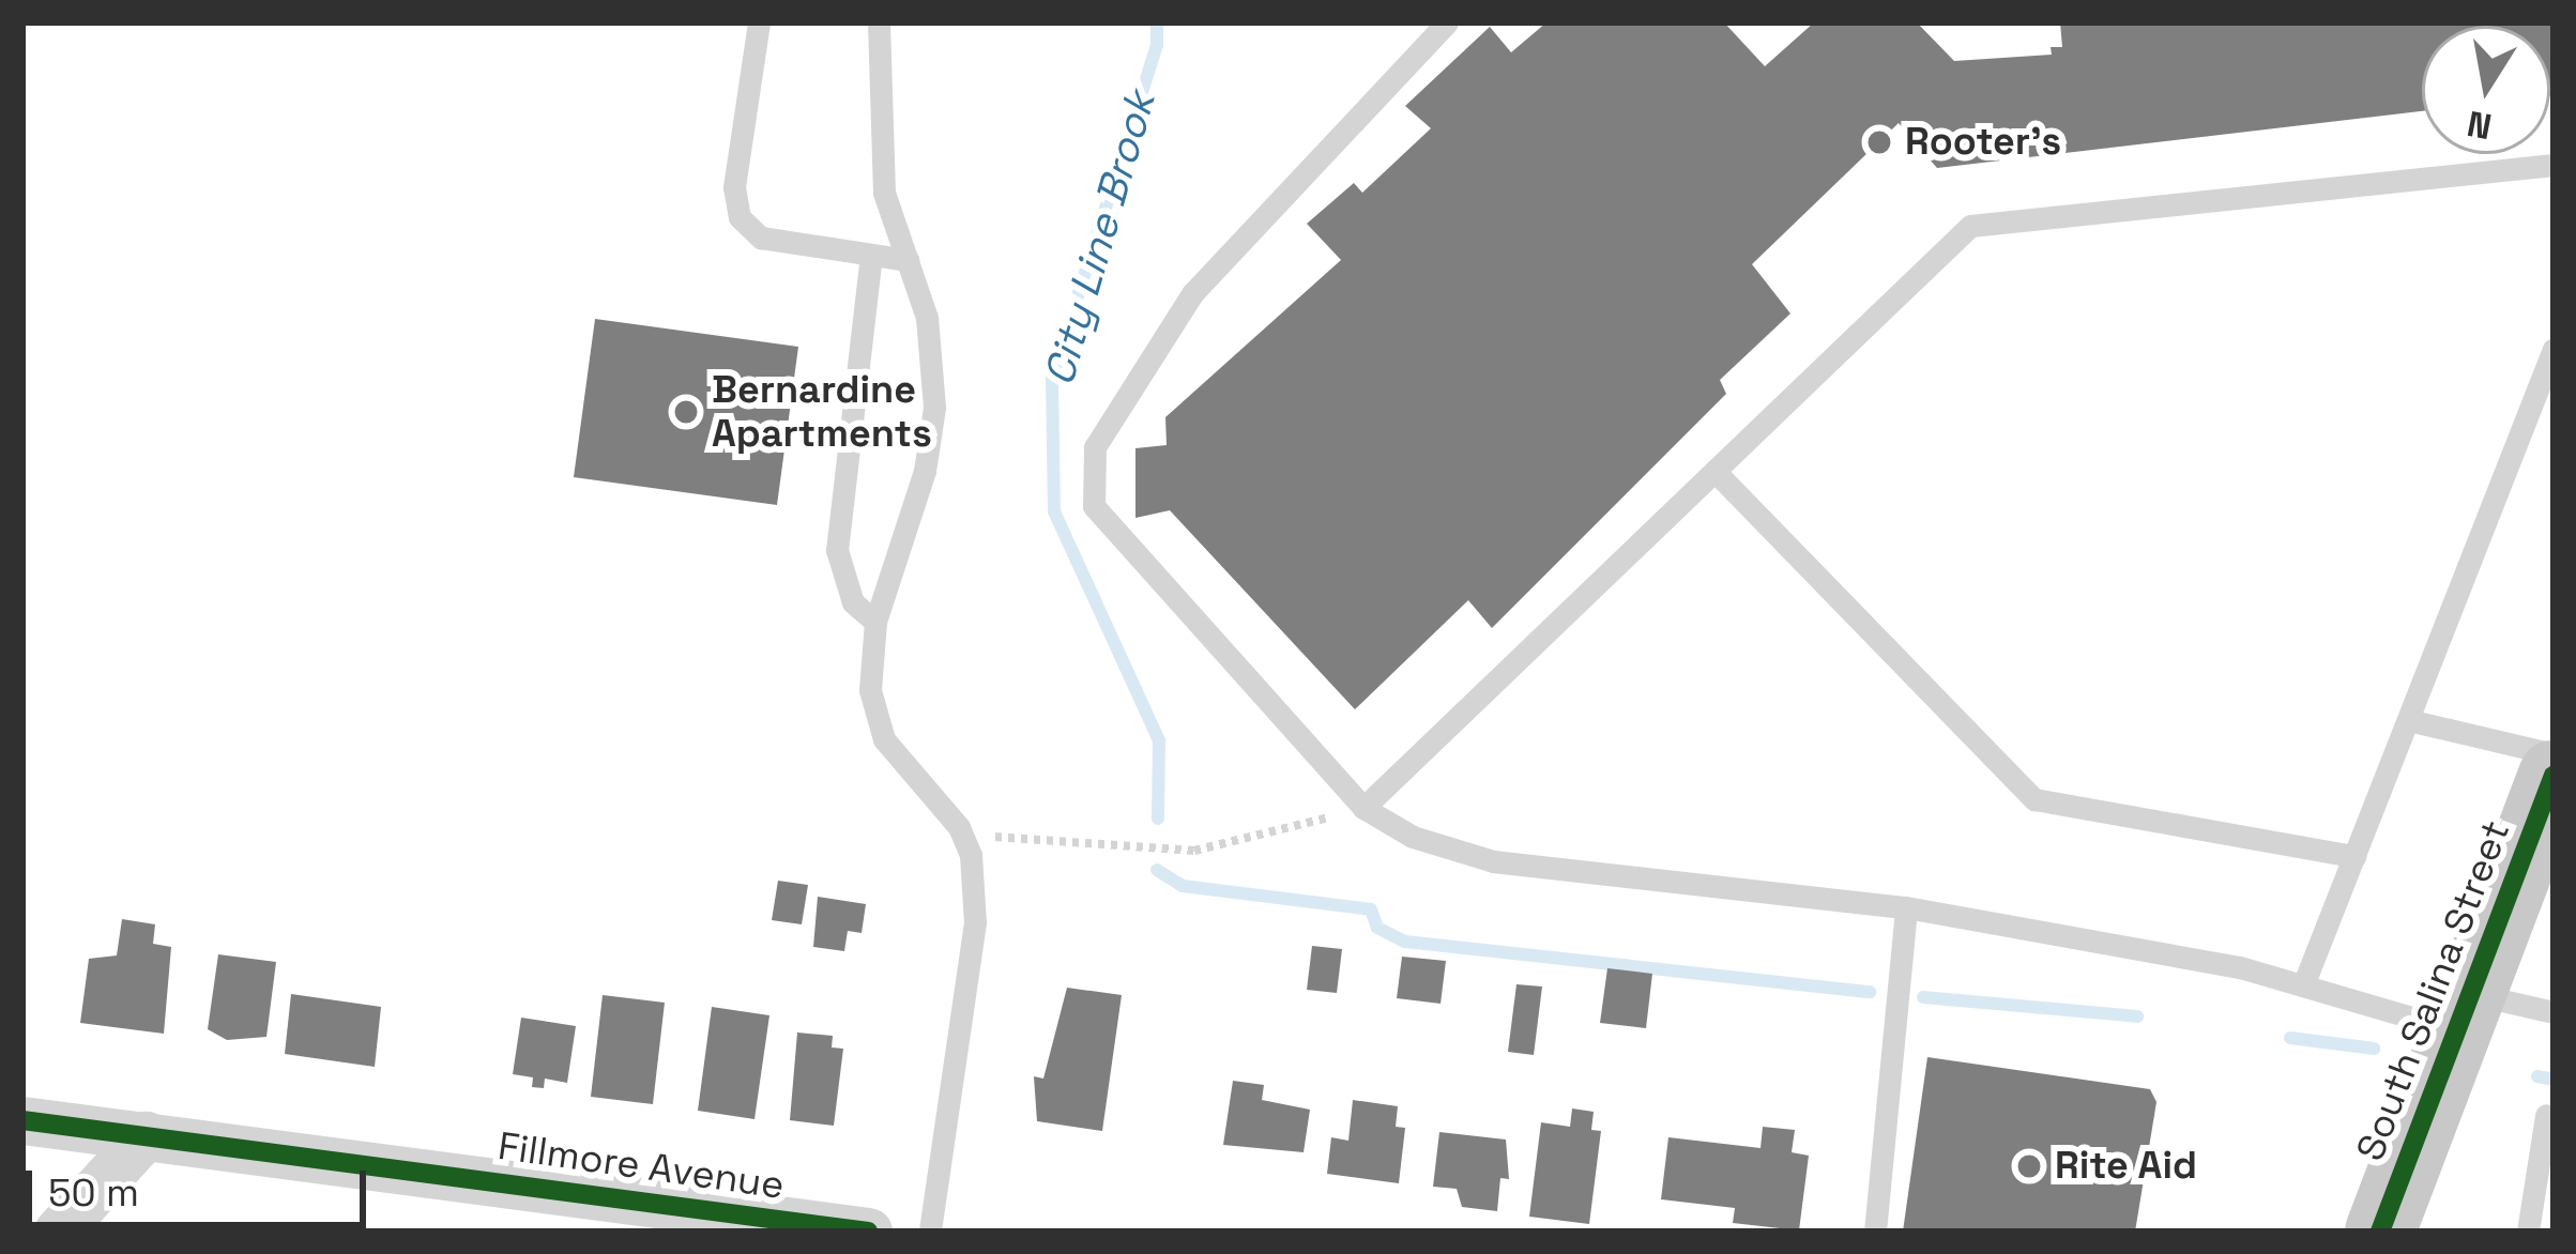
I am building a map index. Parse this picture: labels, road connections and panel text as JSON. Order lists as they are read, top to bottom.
{
  "streets": {
    "main road": ["South Salina Street"],
    "street": ["Fillmore Avenue"]
  },
  "water": ["City Line Brook"],
  "places": ["Rooter's", "Bernardine Apartments", "Rite Aid"],
  "scale_bar": "50 m",
  "north": "bottom"
}
